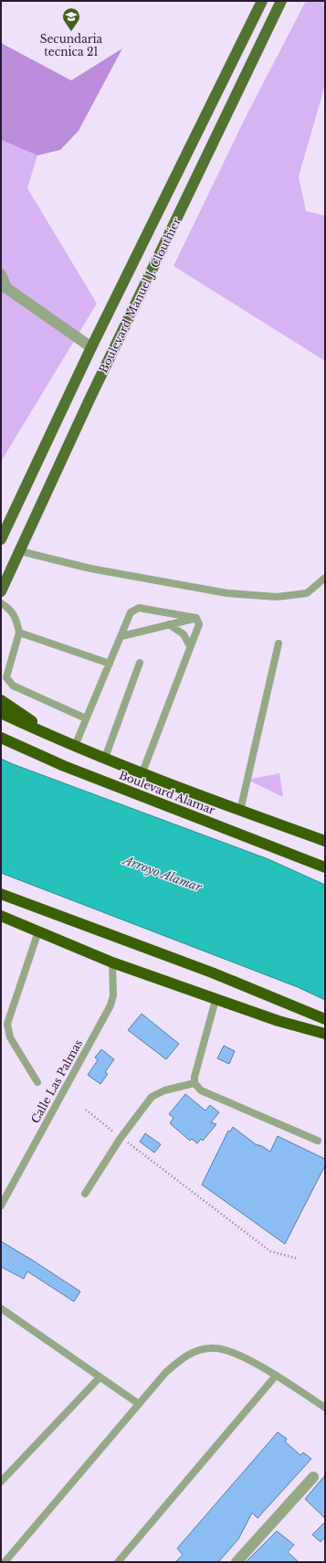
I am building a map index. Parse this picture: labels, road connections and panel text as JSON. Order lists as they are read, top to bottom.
{
  "streets": {
    "highway": ["Boulevard Alamar"],
    "main road": ["Boulevard Manuel J. Clouthier"],
    "lane": ["Calle Las Palmas"]
  },
  "water": ["Arroyo Alamar"],
  "places": {
    "school or university": ["Secundaria tecnica 21"]
  }
}
